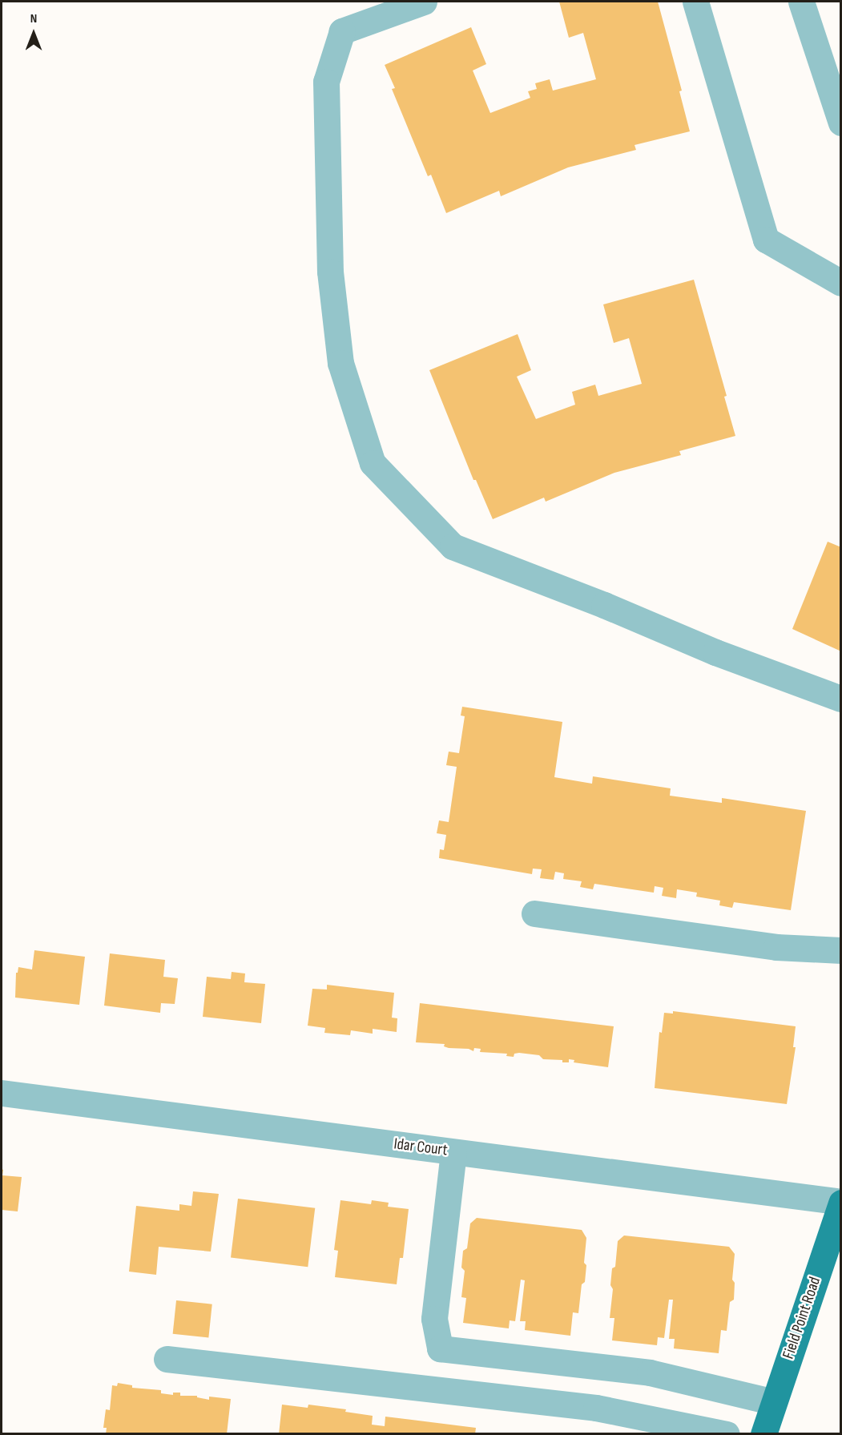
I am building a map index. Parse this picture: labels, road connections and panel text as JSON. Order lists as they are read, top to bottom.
{
  "streets": {
    "main road": ["Field Point Road"],
    "street": ["Idar Court"]
  },
  "crossings": [
    ["Idar Court", "Field Point Road"]
  ],
  "north": "top"
}
